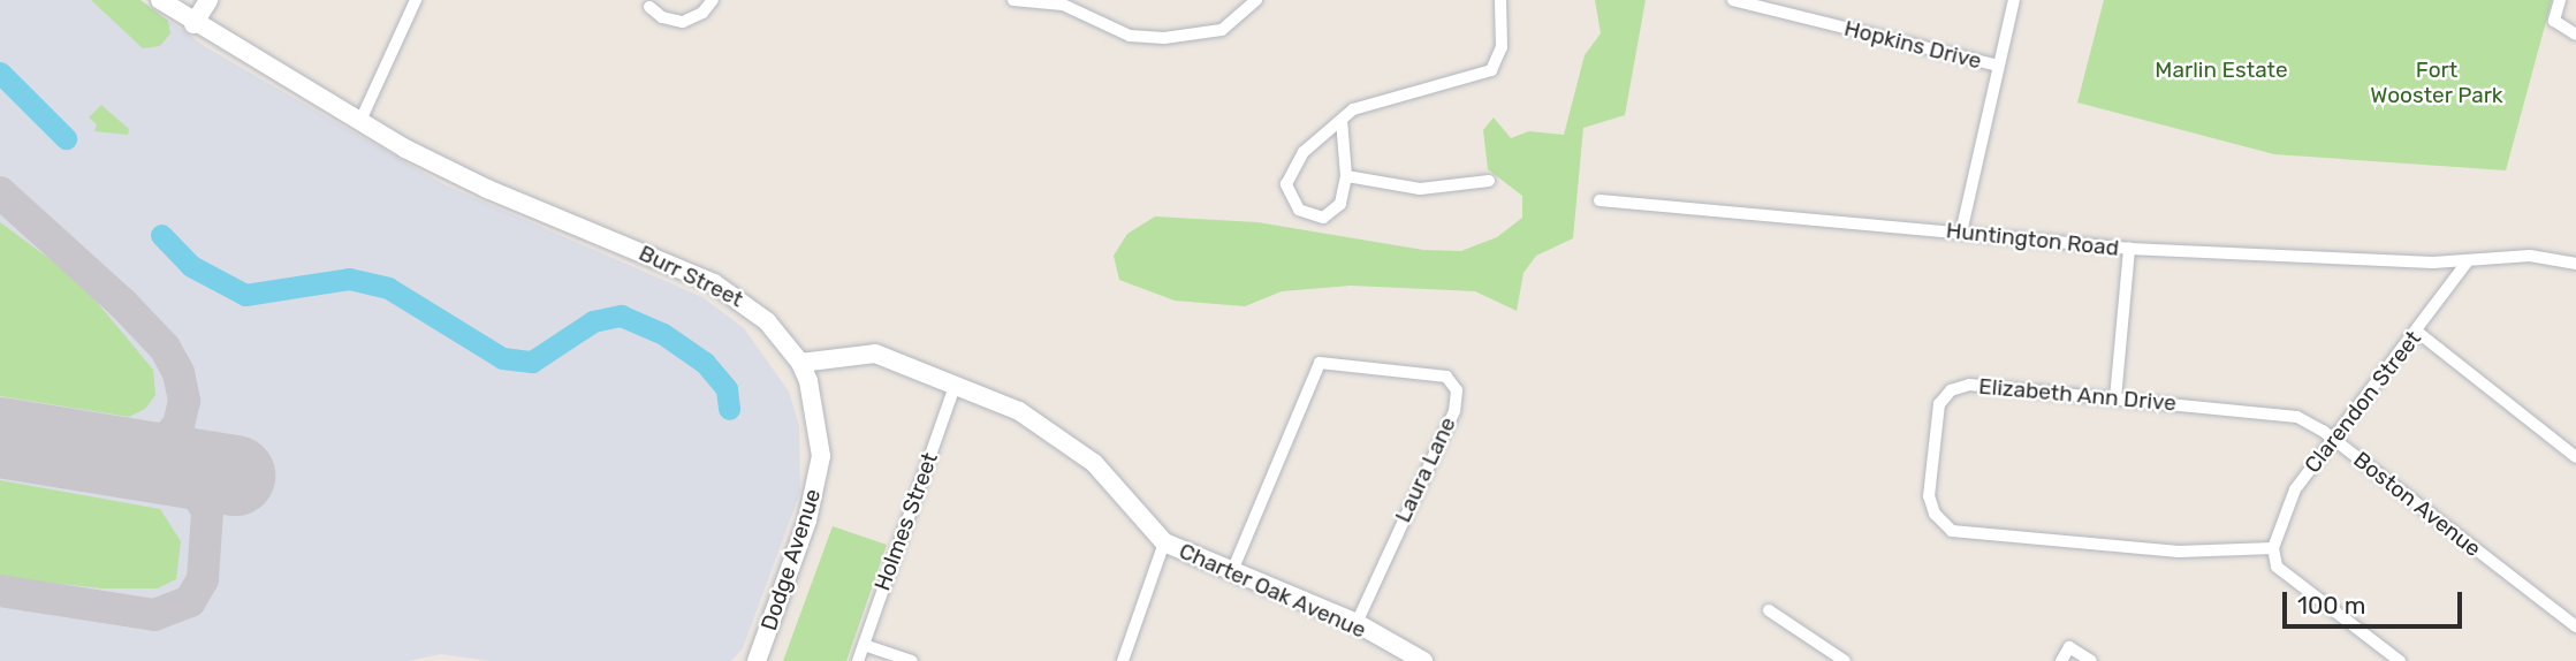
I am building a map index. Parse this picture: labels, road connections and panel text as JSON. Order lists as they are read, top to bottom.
{
  "streets": {
    "main road": ["Burr Street", "Dodge Avenue", "Charter Oak Avenue"],
    "street": [
      "Hopkins Drive",
      "Huntington Road",
      "Elizabeth Ann Drive",
      "Clarendon Street",
      "Laura Lane",
      "Boston Avenue",
      "Holmes Street"
    ]
  },
  "crossings": [
    ["Huntington Road", "Clarendon Street"],
    ["Burr Street", "Dodge Avenue"],
    ["Elizabeth Ann Drive", "Clarendon Street"],
    ["Elizabeth Ann Drive", "Boston Avenue"],
    ["Clarendon Street", "Boston Avenue"],
    ["Laura Lane", "Charter Oak Avenue"]
  ],
  "parks": ["Marlin Estate", "Fort Wooster Park"],
  "scale_bar": "100 m"
}
